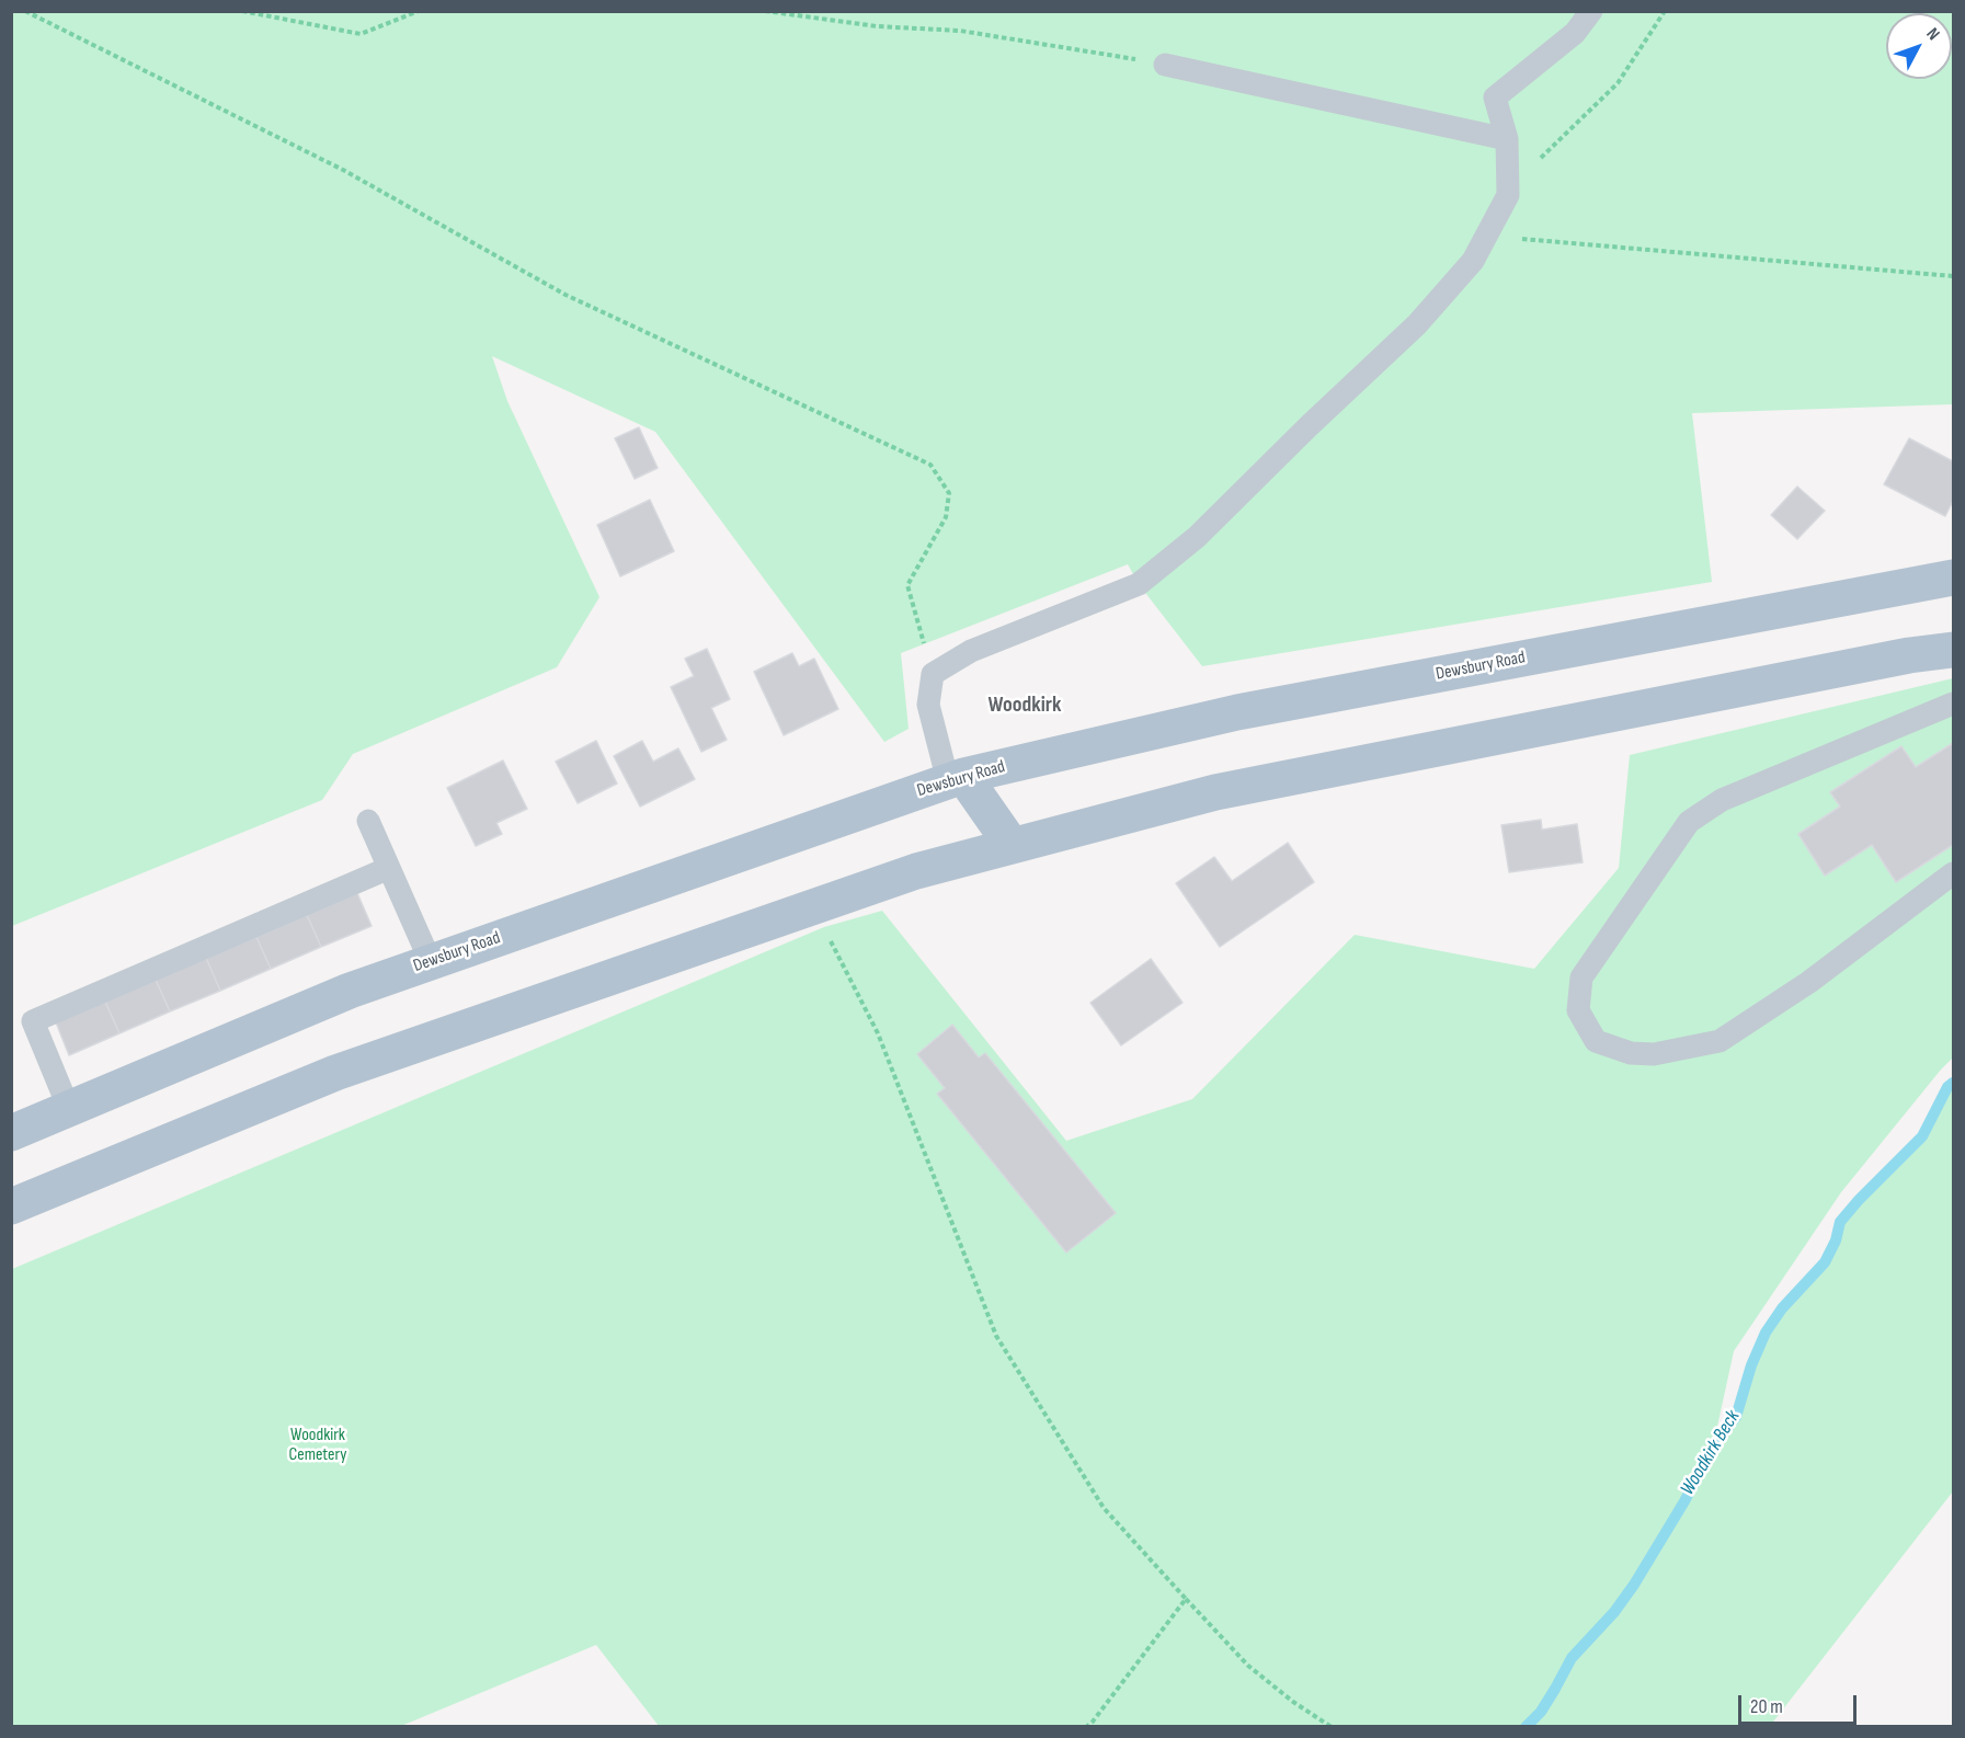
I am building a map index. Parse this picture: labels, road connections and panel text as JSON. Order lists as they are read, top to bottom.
{
  "streets": {
    "main road": ["Dewsbury Road"]
  },
  "districts": ["Woodkirk"],
  "water": ["Woodkirk Beck"],
  "parks": ["Woodkirk Cemetery"],
  "scale_bar": "20 m",
  "north": "top right"
}
